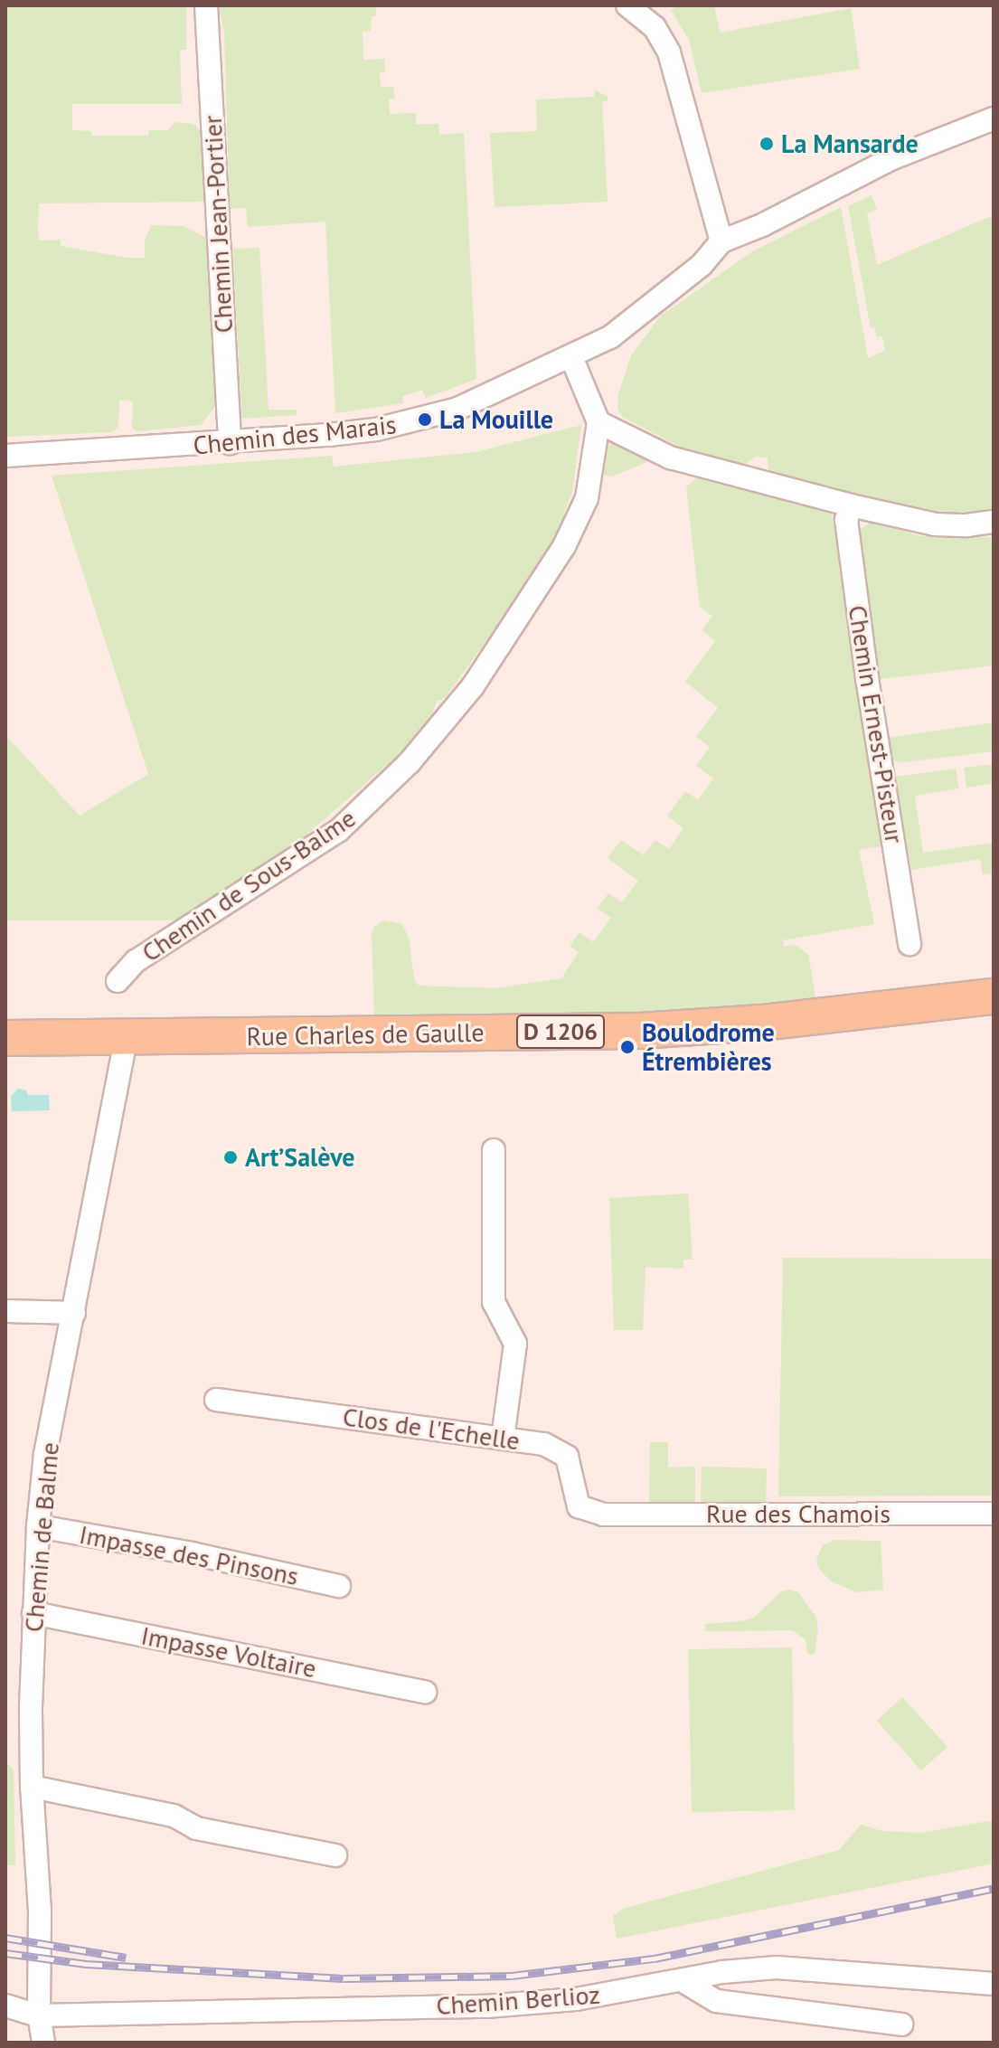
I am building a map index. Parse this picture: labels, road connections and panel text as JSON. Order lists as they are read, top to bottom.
{
  "streets": {
    "main road": ["D 1206", "Rue Charles de Gaulle"],
    "street": [
      "Chemin Jean-Portier",
      "Chemin des Marais",
      "Chemin Ernest-Pisteur",
      "Chemin de Sous-Balme",
      "Clos de l'Echelle",
      "Rue des Chamois",
      "Chemin de Balme",
      "Impasse des Pinsons",
      "Impasse Voltaire",
      "Chemin Berlioz"
    ]
  },
  "crossings": [
    ["Chemin Jean-Portier", "Chemin des Marais"],
    ["D 1206", "Rue Charles de Gaulle"],
    ["D 1206", "Chemin de Balme"],
    ["Rue Charles de Gaulle", "Chemin de Balme"],
    ["Clos de l'Echelle", "Rue des Chamois"],
    ["Chemin de Balme", "Impasse des Pinsons"],
    ["Chemin de Balme", "Impasse Voltaire"],
    ["Chemin de Balme", "Chemin Berlioz"]
  ],
  "places": [
    "La Mansarde",
    "La Mouille",
    "Boulodrome Étrembières",
    "Art’Salève"
  ]
}
